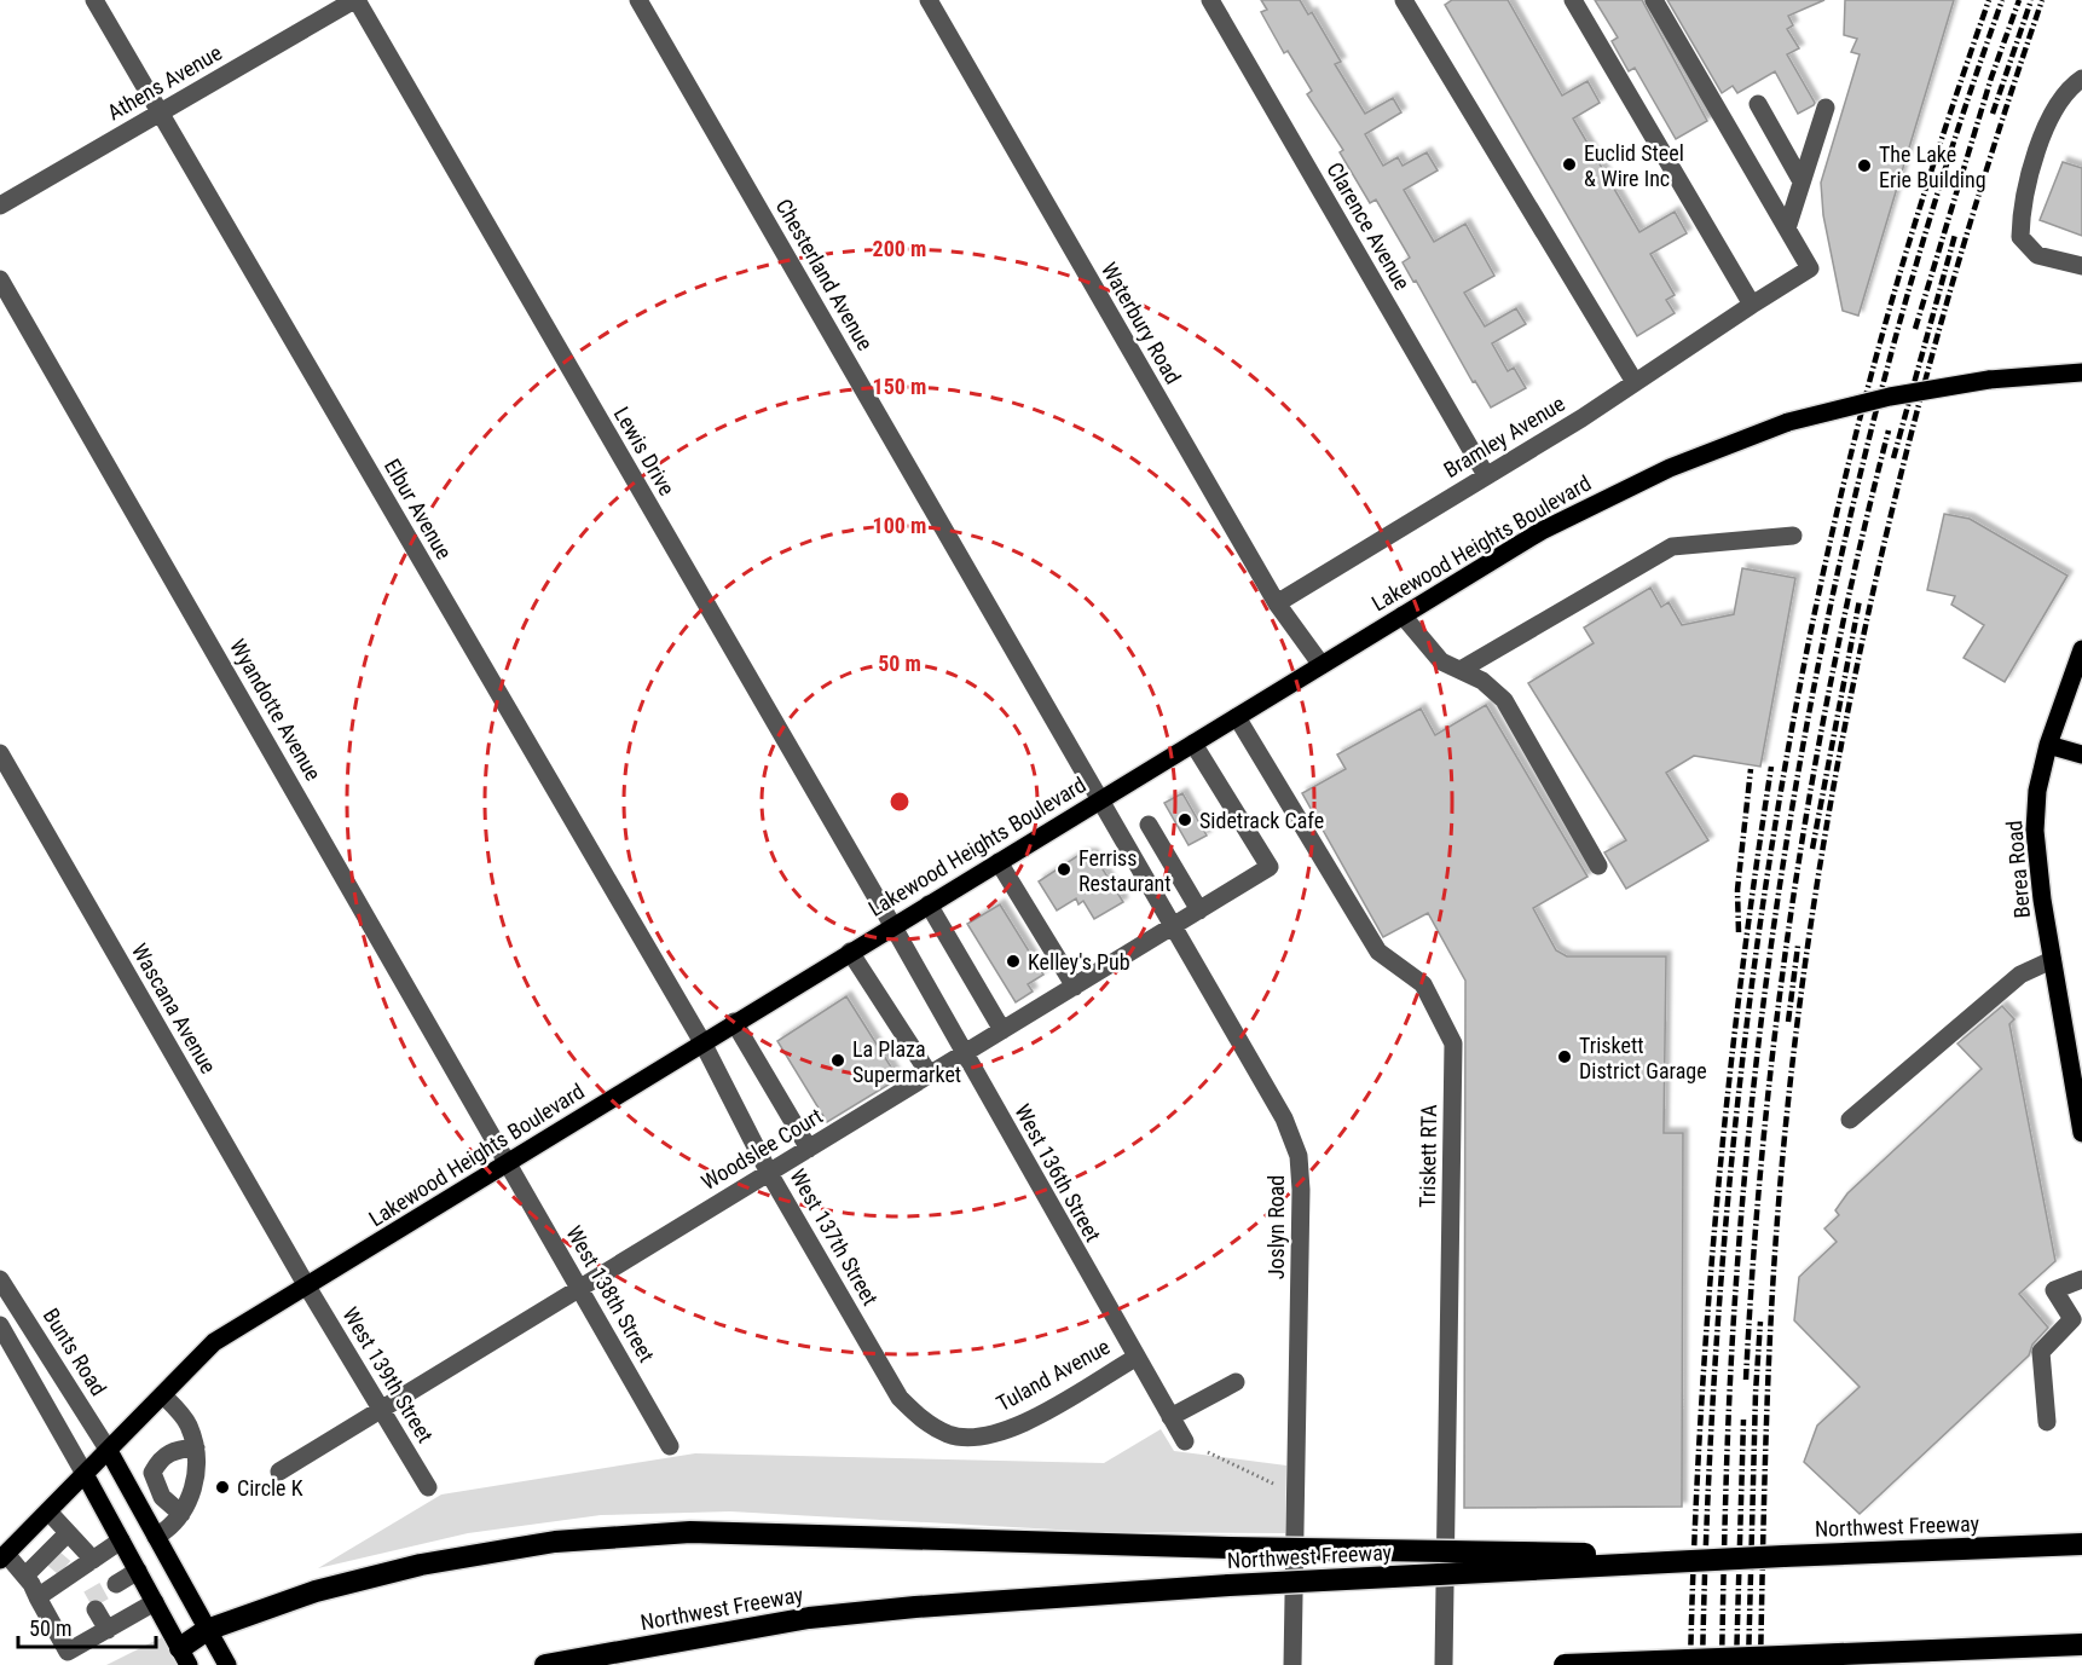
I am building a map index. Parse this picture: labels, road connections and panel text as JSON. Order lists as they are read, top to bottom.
{
  "streets": {
    "highway": ["Northwest Freeway"],
    "main road": ["Lakewood Heights Boulevard", "Berea Road"],
    "street": [
      "Athens Avenue",
      "Clarence Avenue",
      "Chesterland Avenue",
      "Waterbury Road",
      "Bramley Avenue",
      "Lewis Drive",
      "Elbur Avenue",
      "Wyandotte Avenue",
      "Wascana Avenue",
      "Woodslee Court",
      "Triskett RTA",
      "West 136th Street",
      "Joslyn Road",
      "West 137th Street",
      "West 138th Street",
      "Bunts Road",
      "West 139th Street",
      "Tuland Avenue"
    ]
  },
  "crossings": [
    ["Athens Avenue", "Lewis Drive"],
    ["Athens Avenue", "Elbur Avenue"],
    ["Clarence Avenue", "Bramley Avenue"],
    ["Chesterland Avenue", "Lakewood Heights Boulevard"],
    ["Chesterland Avenue", "Joslyn Road"],
    ["Waterbury Road", "Bramley Avenue"],
    ["Waterbury Road", "Lakewood Heights Boulevard"],
    ["Lewis Drive", "Lakewood Heights Boulevard"],
    ["Lewis Drive", "West 136th Street"],
    ["Elbur Avenue", "Lakewood Heights Boulevard"],
    ["Elbur Avenue", "West 137th Street"],
    ["Lakewood Heights Boulevard", "Wyandotte Avenue"],
    ["Lakewood Heights Boulevard", "Wascana Avenue"],
    ["Lakewood Heights Boulevard", "Woodslee Court"],
    ["Lakewood Heights Boulevard", "Triskett RTA"],
    ["Lakewood Heights Boulevard", "West 136th Street"],
    ["Lakewood Heights Boulevard", "Joslyn Road"],
    ["Lakewood Heights Boulevard", "West 137th Street"],
    ["Lakewood Heights Boulevard", "West 138th Street"],
    ["Lakewood Heights Boulevard", "Bunts Road"],
    ["Lakewood Heights Boulevard", "West 139th Street"],
    ["Wyandotte Avenue", "West 138th Street"],
    ["Wascana Avenue", "West 139th Street"],
    ["Woodslee Court", "West 136th Street"],
    ["Woodslee Court", "Joslyn Road"],
    ["Woodslee Court", "West 137th Street"],
    ["Woodslee Court", "West 138th Street"],
    ["Woodslee Court", "West 139th Street"],
    ["West 136th Street", "Tuland Avenue"],
    ["West 137th Street", "Tuland Avenue"]
  ],
  "places": [
    "Euclid Steel & Wire Inc",
    "The Lake Erie Building",
    "Sidetrack Cafe",
    "Ferriss Restaurant",
    "Kelley's Pub",
    "Triskett District Garage",
    "La Plaza Supermarket",
    "Circle K"
  ],
  "scale_bar": "50 m",
  "rings": [
    "200 m",
    "150 m",
    "100 m",
    "50 m"
  ]
}
